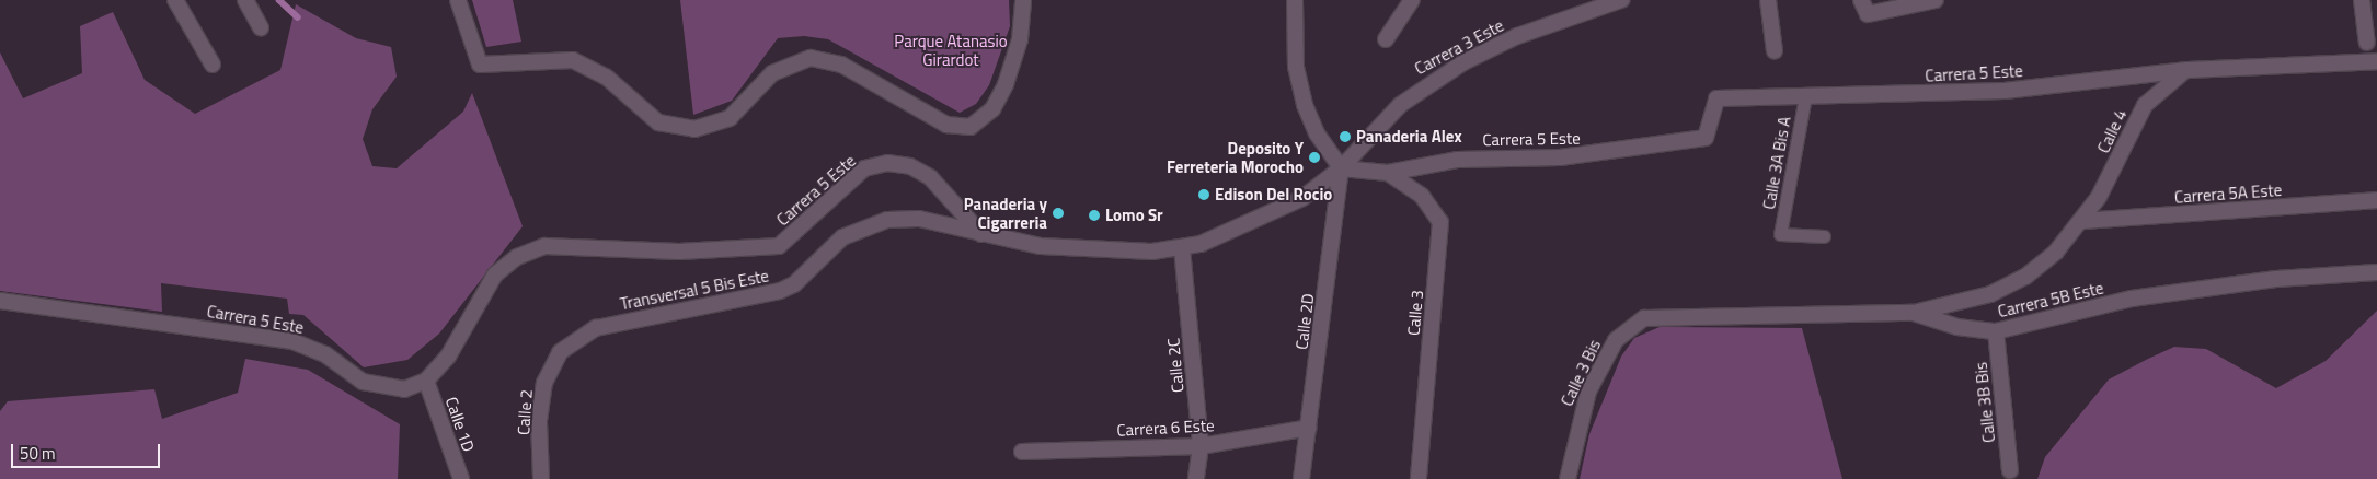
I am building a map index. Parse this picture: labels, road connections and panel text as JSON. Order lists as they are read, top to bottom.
{
  "streets": {
    "street": [
      "Carrera 3 Este",
      "Carrera 5 Este",
      "Calle 4",
      "Carrera 5A Este",
      "Transversal 5 Bis Este",
      "Carrera 5B Este",
      "Calle 3",
      "Calle 2D",
      "Calle 2C",
      "Calle 3 Bis",
      "Calle 3B Bis",
      "Calle 2",
      "Calle 1D",
      "Carrera 6 Este"
    ],
    "lane": ["Calle 3A Bis A"]
  },
  "crossings": [
    ["Carrera 3 Este", "Carrera 5 Este"],
    ["Carrera 3 Este", "Calle 2D"],
    ["Carrera 5 Este", "Calle 4"],
    ["Carrera 5 Este", "Calle 3A Bis A"],
    ["Carrera 5 Este", "Transversal 5 Bis Este"],
    ["Carrera 5 Este", "Calle 3"],
    ["Carrera 5 Este", "Calle 2D"],
    ["Carrera 5 Este", "Calle 1D"],
    ["Calle 4", "Carrera 5A Este"],
    ["Calle 4", "Carrera 5B Este"],
    ["Transversal 5 Bis Este", "Calle 2"],
    ["Carrera 5B Este", "Calle 3 Bis"],
    ["Carrera 5B Este", "Calle 3B Bis"],
    ["Calle 2D", "Carrera 6 Este"],
    ["Calle 2C", "Carrera 6 Este"]
  ],
  "parks": ["Parque Atanasio Girardot"],
  "places": [
    "Panaderia Alex",
    "Deposito Y Ferreteria Morocho",
    "Edison Del Rocio",
    "Panaderia y Cigarreria",
    "Lomo Sr"
  ],
  "scale_bar": "50 m"
}
